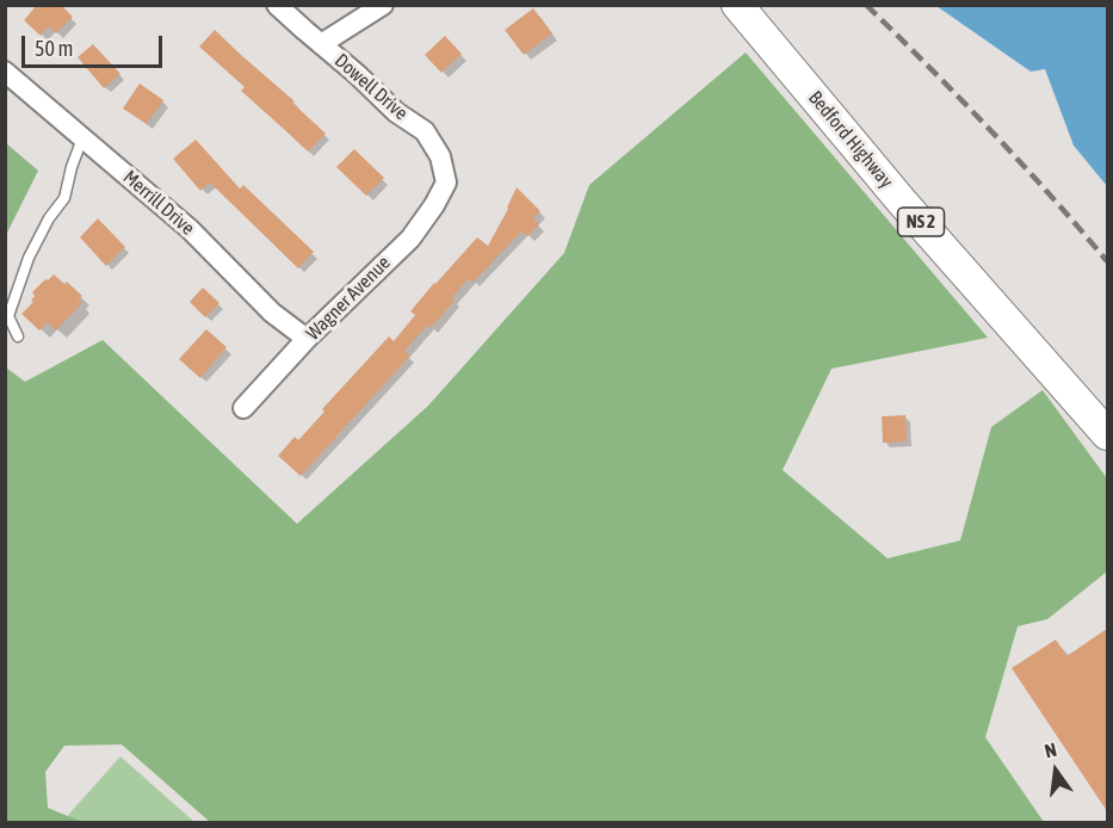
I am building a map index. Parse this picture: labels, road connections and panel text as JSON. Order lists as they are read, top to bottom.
{
  "streets": {
    "main road": ["Bedford Highway", "NS 2"],
    "street": ["Dowell Drive", "Merrill Drive", "Wagner Avenue"]
  },
  "crossings": [
    ["Dowell Drive", "Wagner Avenue"],
    ["Merrill Drive", "Wagner Avenue"]
  ],
  "scale_bar": "50 m",
  "north": "top"
}
